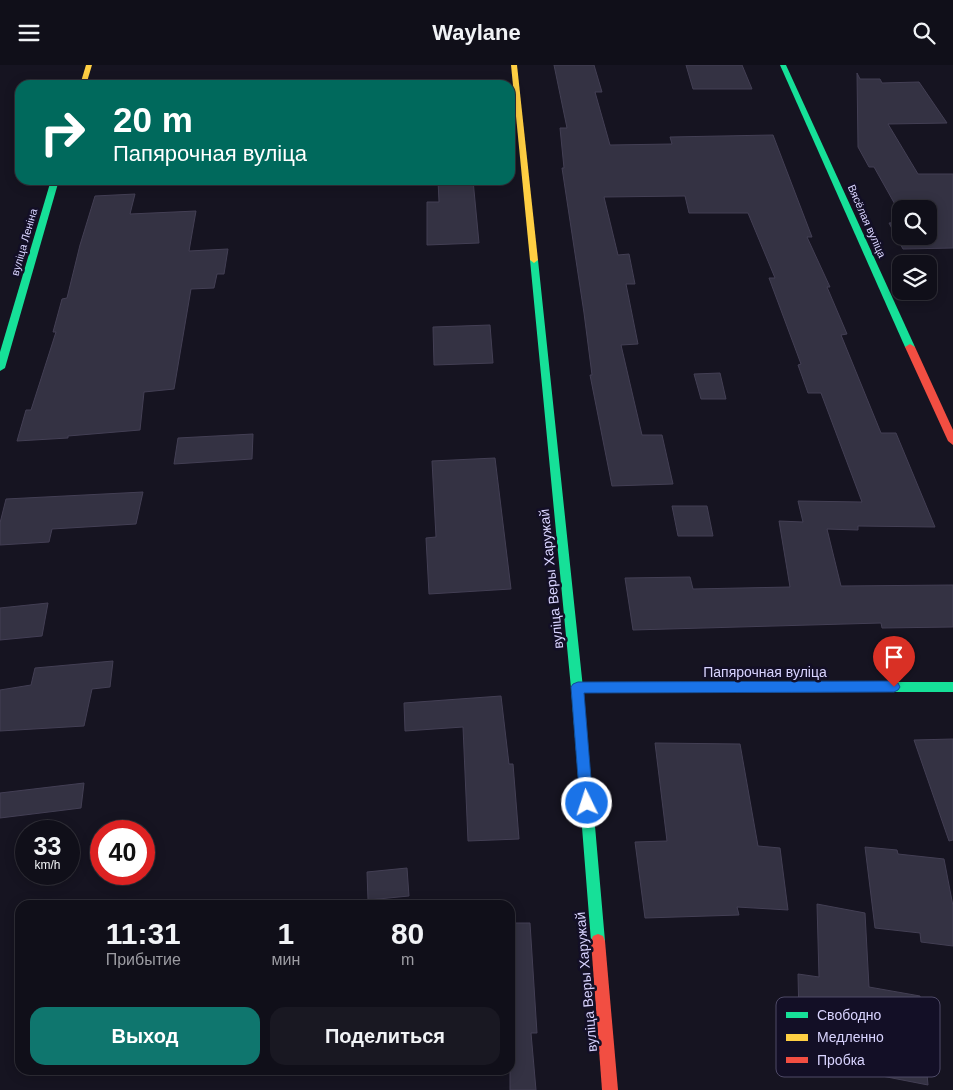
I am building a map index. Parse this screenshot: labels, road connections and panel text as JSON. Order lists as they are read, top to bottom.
{
  "streets": {
    "street": [
      "Вясёлая вуліца",
      "вуліца Леніна",
      "вуліца Веры Харужай",
      "Папярочная вуліца"
    ]
  },
  "crossings": [
    ["вуліца Веры Харужай", "Папярочная вуліца"]
  ],
  "legend": ["Свободно", "Медленно", "Пробка"],
  "page": {
    "header": "Waylane",
    "turn": ["20 m", "Папярочная вуліца"],
    "speed": "33 km/h",
    "limit": "40",
    "eta": [
      "11:31",
      "Прибытие",
      "1",
      "мин",
      "80",
      "m"
    ],
    "buttons": ["Выход", "Поделиться"]
  }
}
